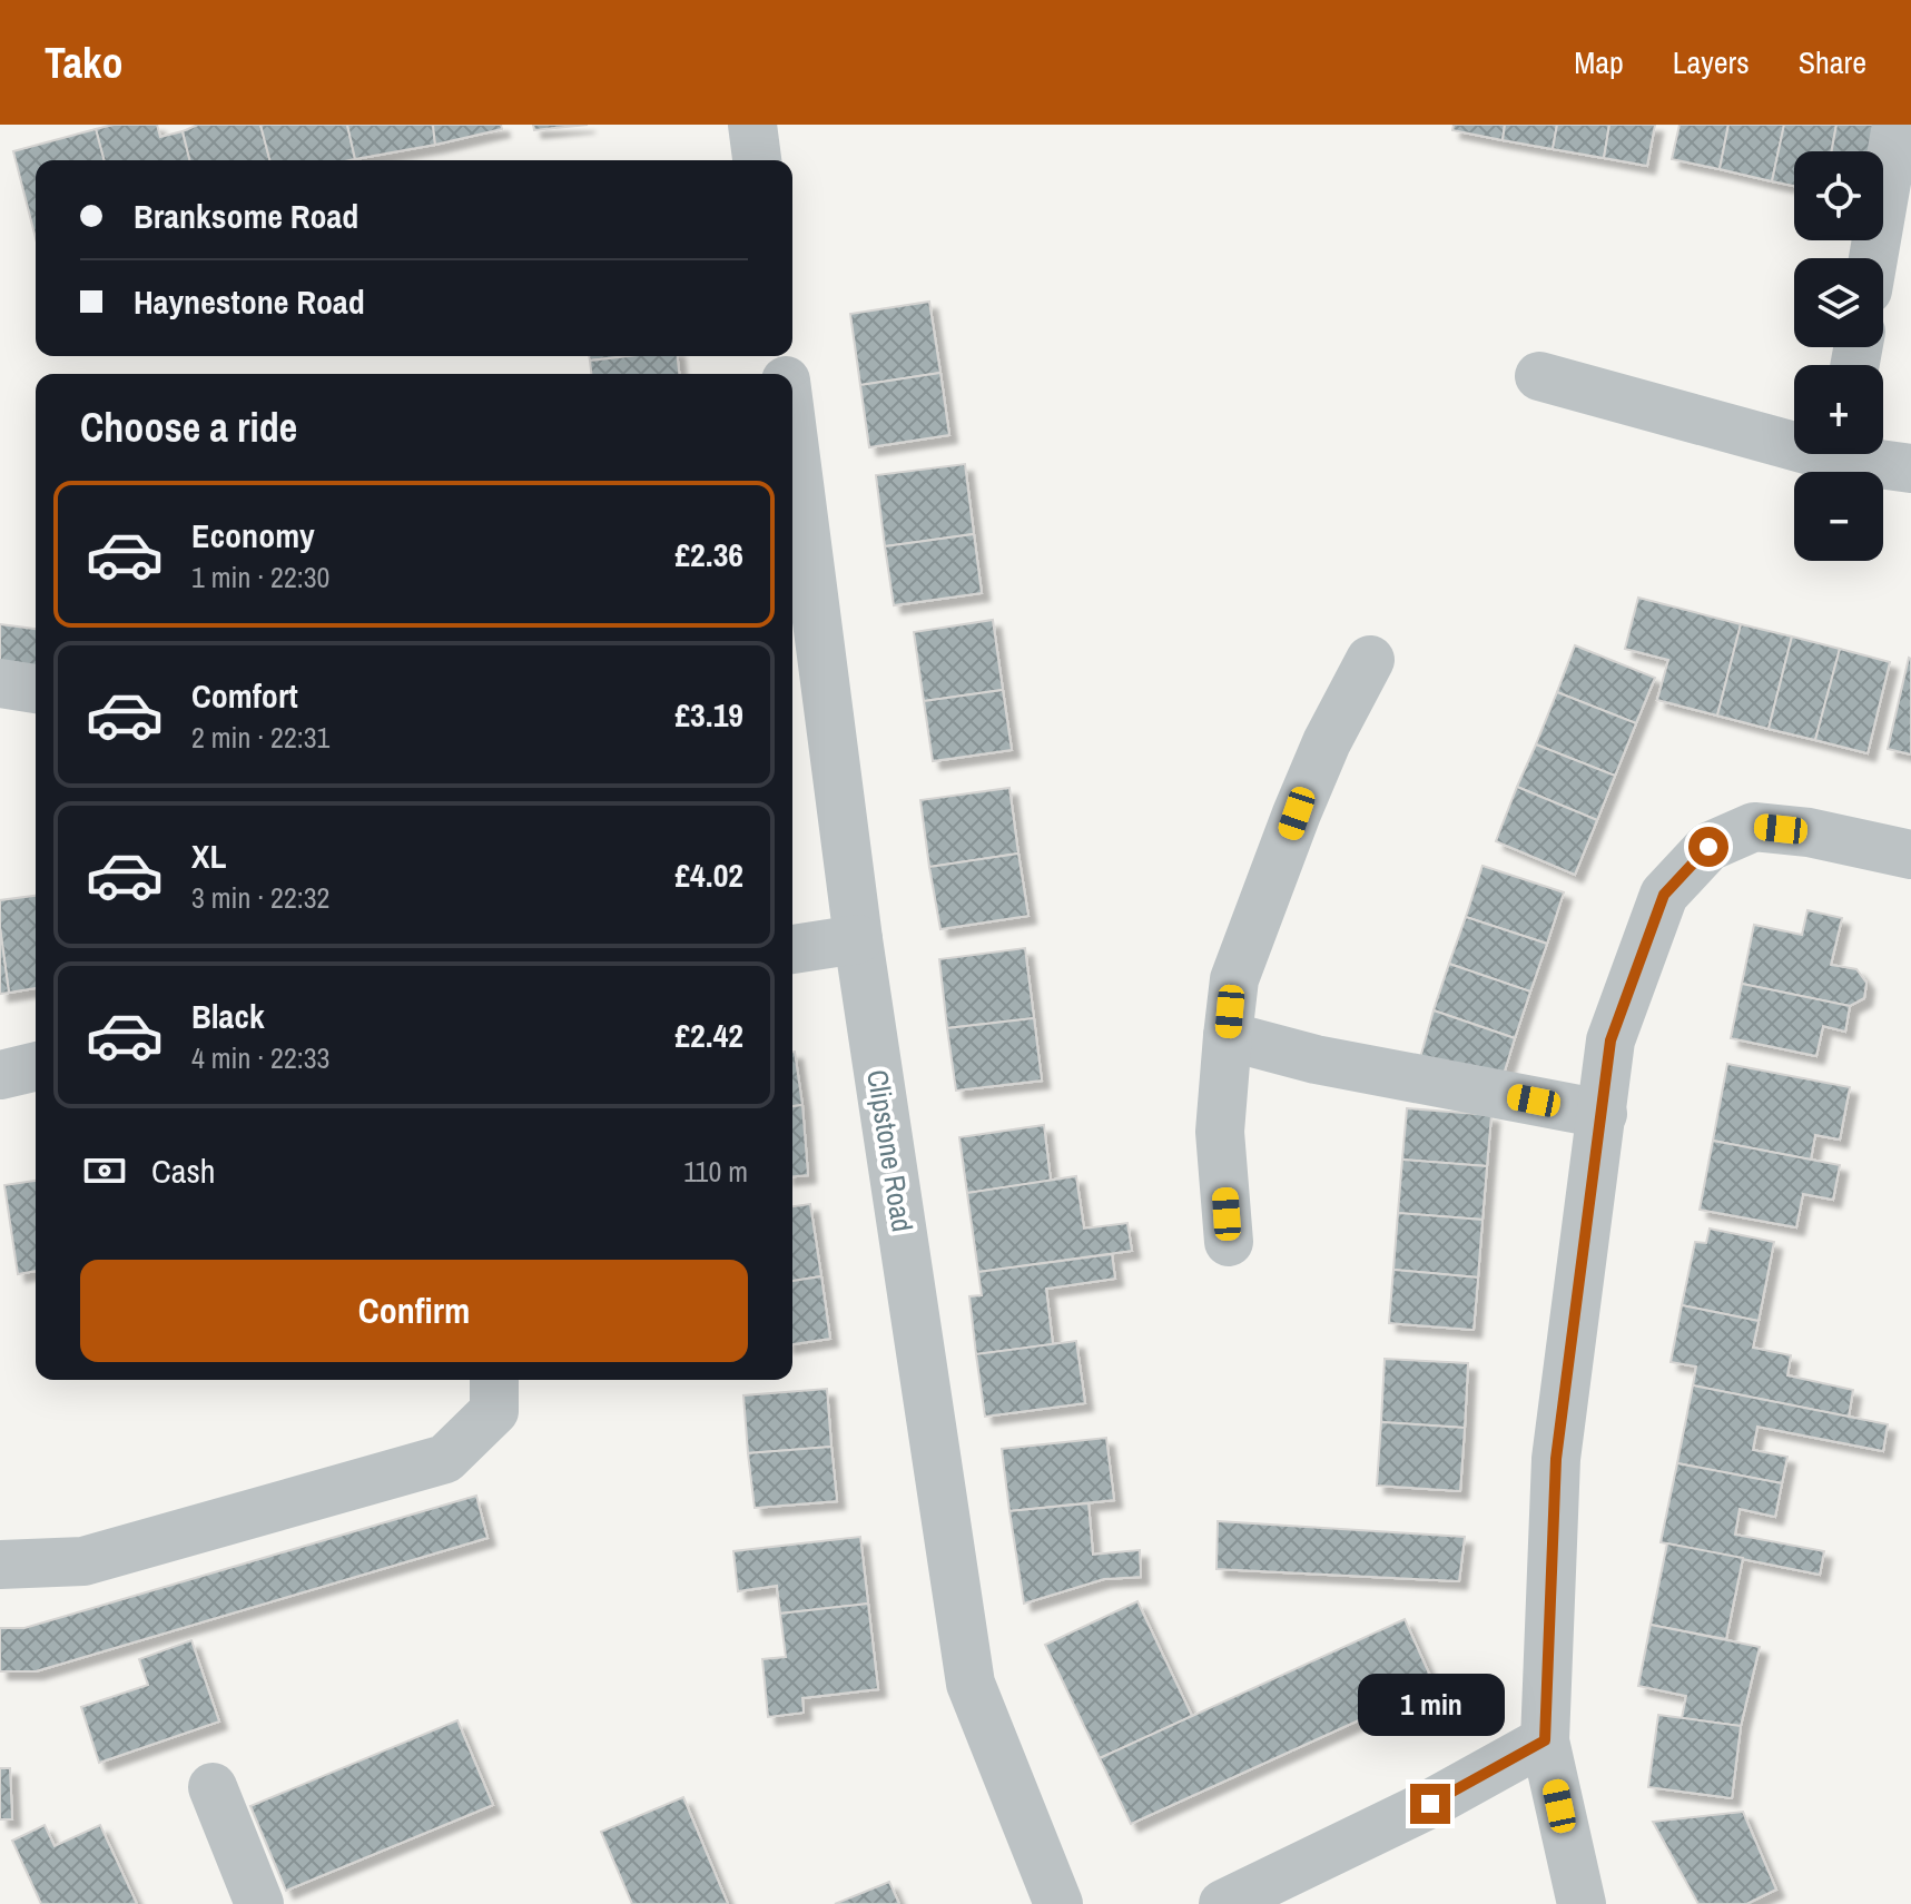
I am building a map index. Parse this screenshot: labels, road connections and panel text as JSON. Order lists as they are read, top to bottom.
{
  "streets": {
    "street": ["Clipstone Road"]
  },
  "page": {
    "header": "Tako",
    "nav": ["Map", "Layers", "Share"],
    "map_buttons": ["+", "−"],
    "banner": ["Branksome Road", "Haynestone Road"],
    "heading": "Choose a ride",
    "list": [
      {
        "name": "Economy",
        "note": "1 min · 22:30",
        "value": "£2.36"
      },
      {
        "name": "Comfort",
        "note": "2 min · 22:31",
        "value": "£3.19"
      },
      {
        "name": "XL",
        "note": "3 min · 22:32",
        "value": "£4.02"
      },
      {
        "name": "Black",
        "note": "4 min · 22:33",
        "value": "£2.42"
      }
    ],
    "pay": ["Cash", "110 m"],
    "buttons": "Confirm",
    "bubble": "1 min"
  }
}
